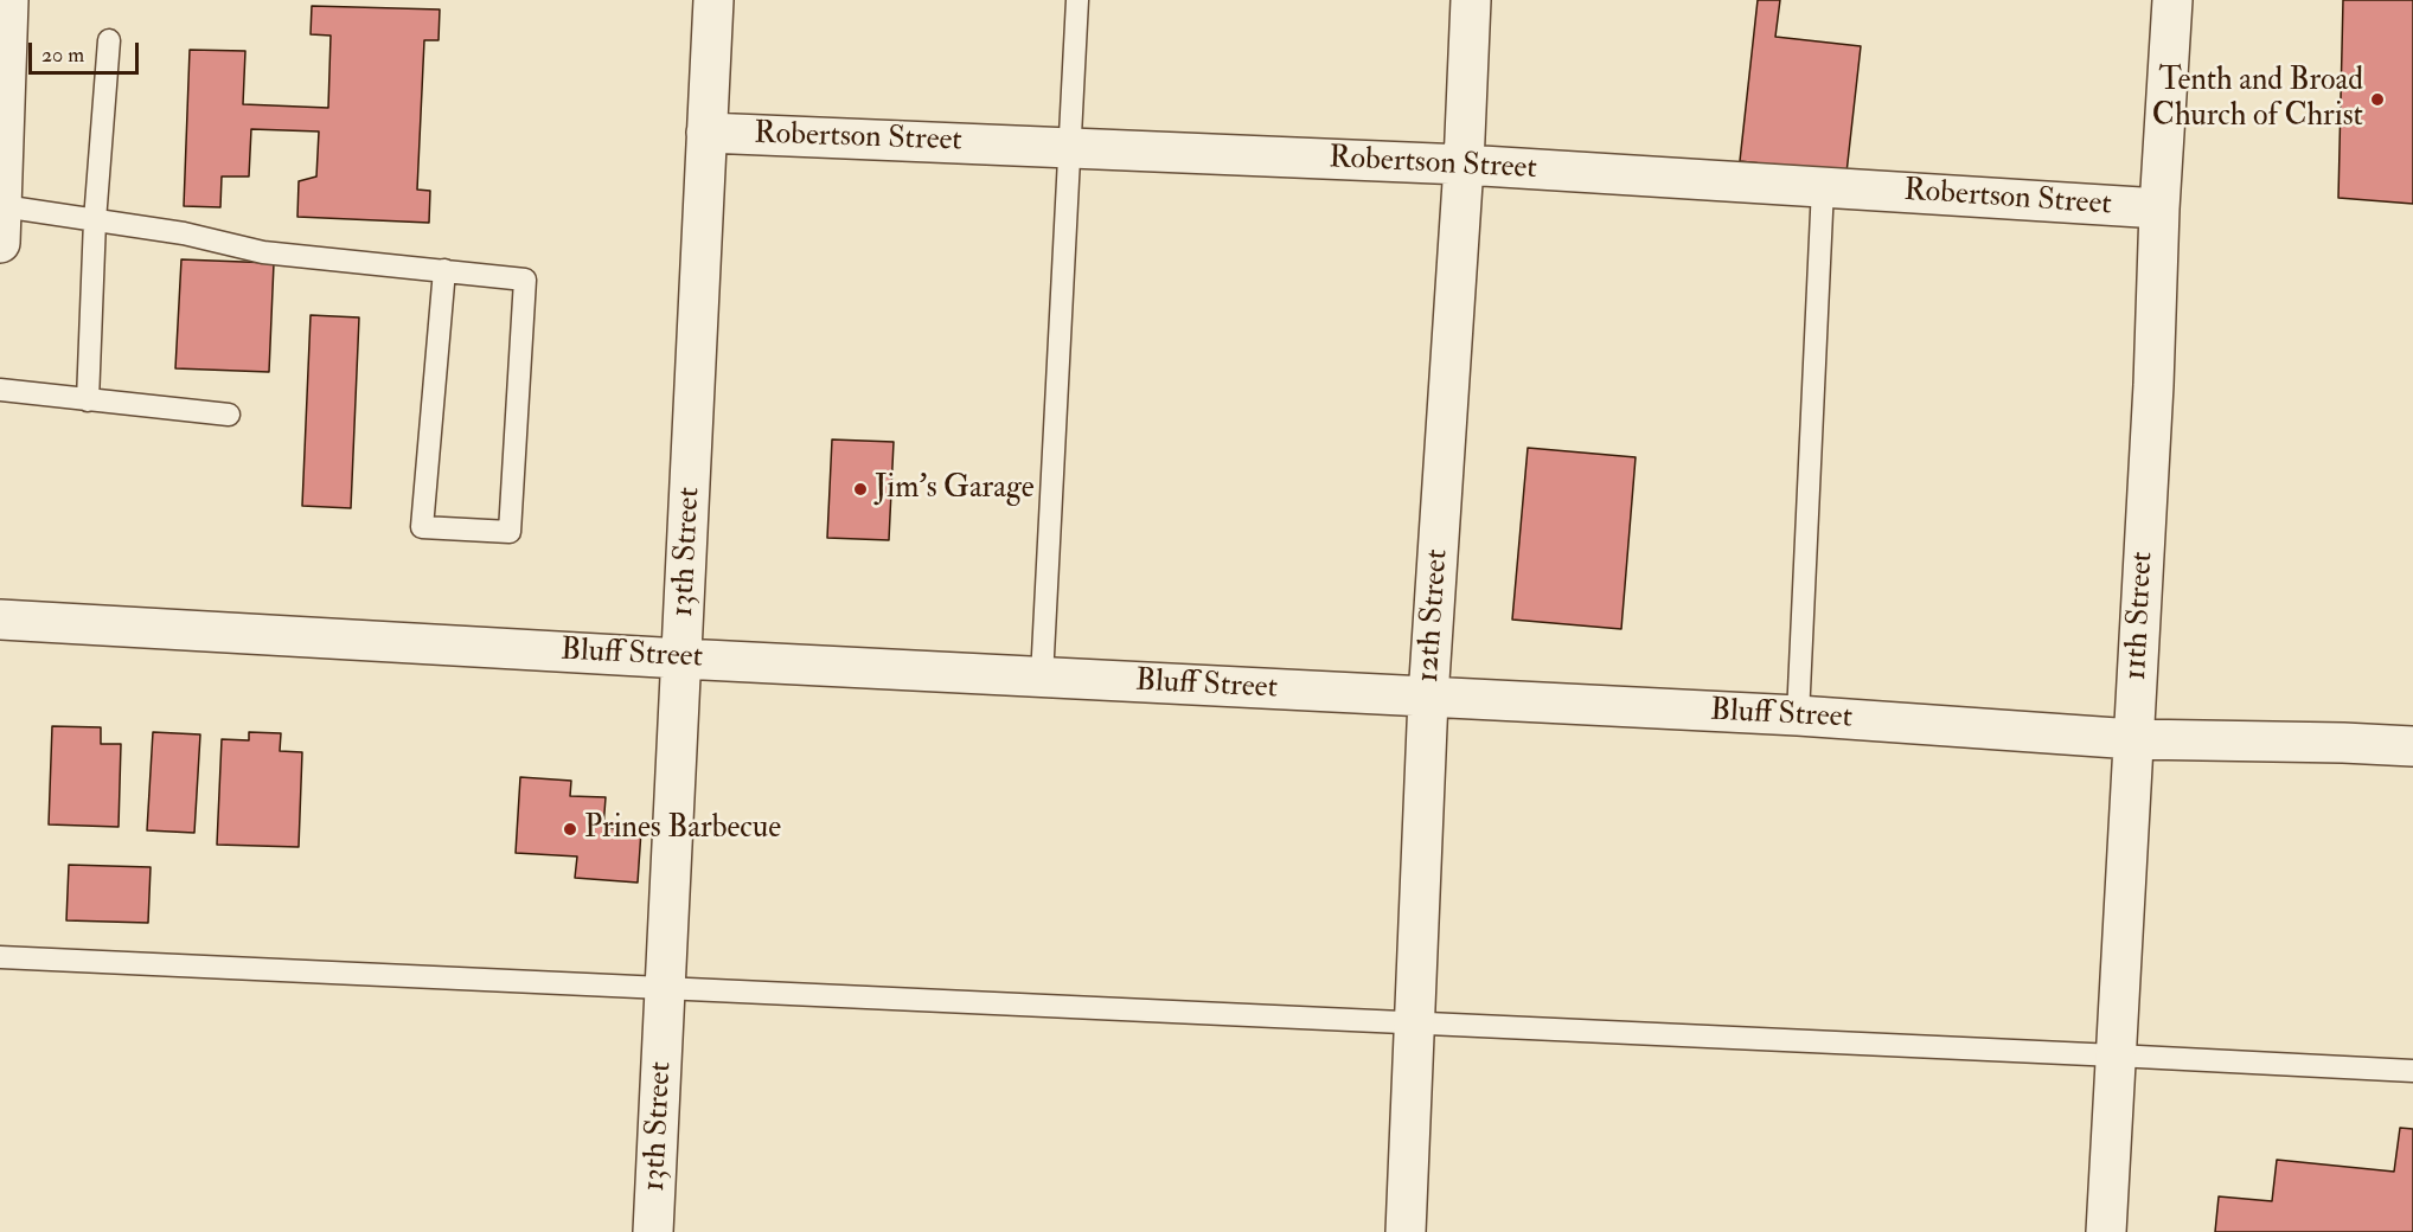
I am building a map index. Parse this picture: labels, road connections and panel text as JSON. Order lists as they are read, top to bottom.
{
  "streets": {
    "street": [
      "Robertson Street",
      "13th Street",
      "12th Street",
      "11th Street",
      "Bluff Street"
    ]
  },
  "crossings": [
    ["Robertson Street", "13th Street"],
    ["Robertson Street", "12th Street"],
    ["Robertson Street", "11th Street"],
    ["13th Street", "Bluff Street"],
    ["12th Street", "Bluff Street"],
    ["11th Street", "Bluff Street"]
  ],
  "places": ["Tenth and Broad Church of Christ", "Jim's Garage", "Prines Barbecue"],
  "scale_bar": "20 m"
}
